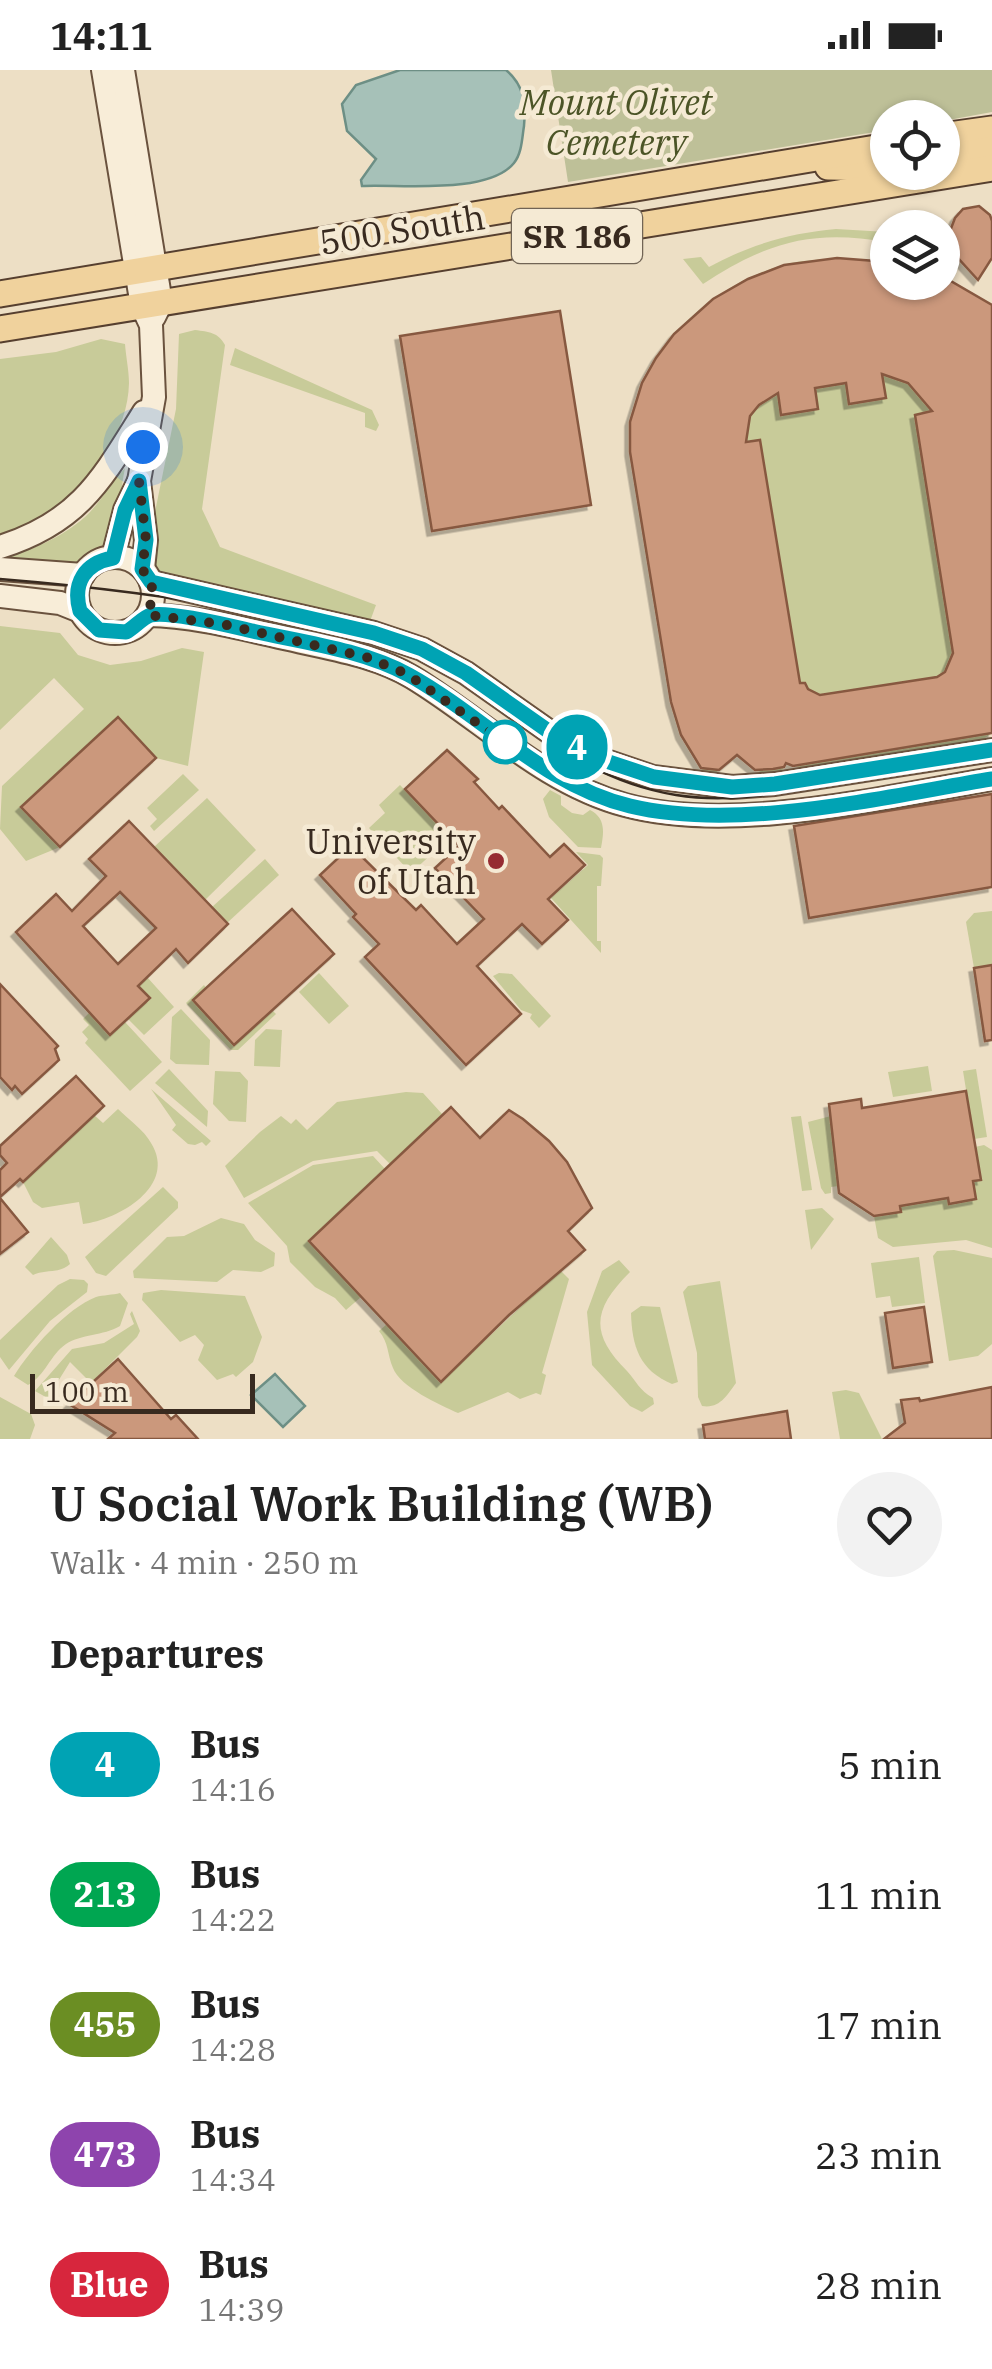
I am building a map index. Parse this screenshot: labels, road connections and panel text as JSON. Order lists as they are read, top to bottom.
{
  "streets": {
    "main road": ["500 South", "SR 186"]
  },
  "parks": ["Mount Olivet Cemetery"],
  "places": ["University of Utah"],
  "lines": ["bus line 4"],
  "scale_bar": "100 m",
  "page": {
    "status": "14:11",
    "on_map": "4",
    "scale": "100 m",
    "heading": [
      ["U Social Work Building (WB)", "Walk · 4 min · 250 m"],
      "Departures"
    ],
    "list": [
      {
        "mark": "4",
        "name": "Bus",
        "note": "14:16",
        "value": "5 min"
      },
      {
        "mark": "213",
        "name": "Bus",
        "note": "14:22",
        "value": "11 min"
      },
      {
        "mark": "455",
        "name": "Bus",
        "note": "14:28",
        "value": "17 min"
      },
      {
        "mark": "473",
        "name": "Bus",
        "note": "14:34",
        "value": "23 min"
      },
      {
        "mark": "Blue",
        "name": "Bus",
        "note": "14:39",
        "value": "28 min"
      }
    ]
  }
}
